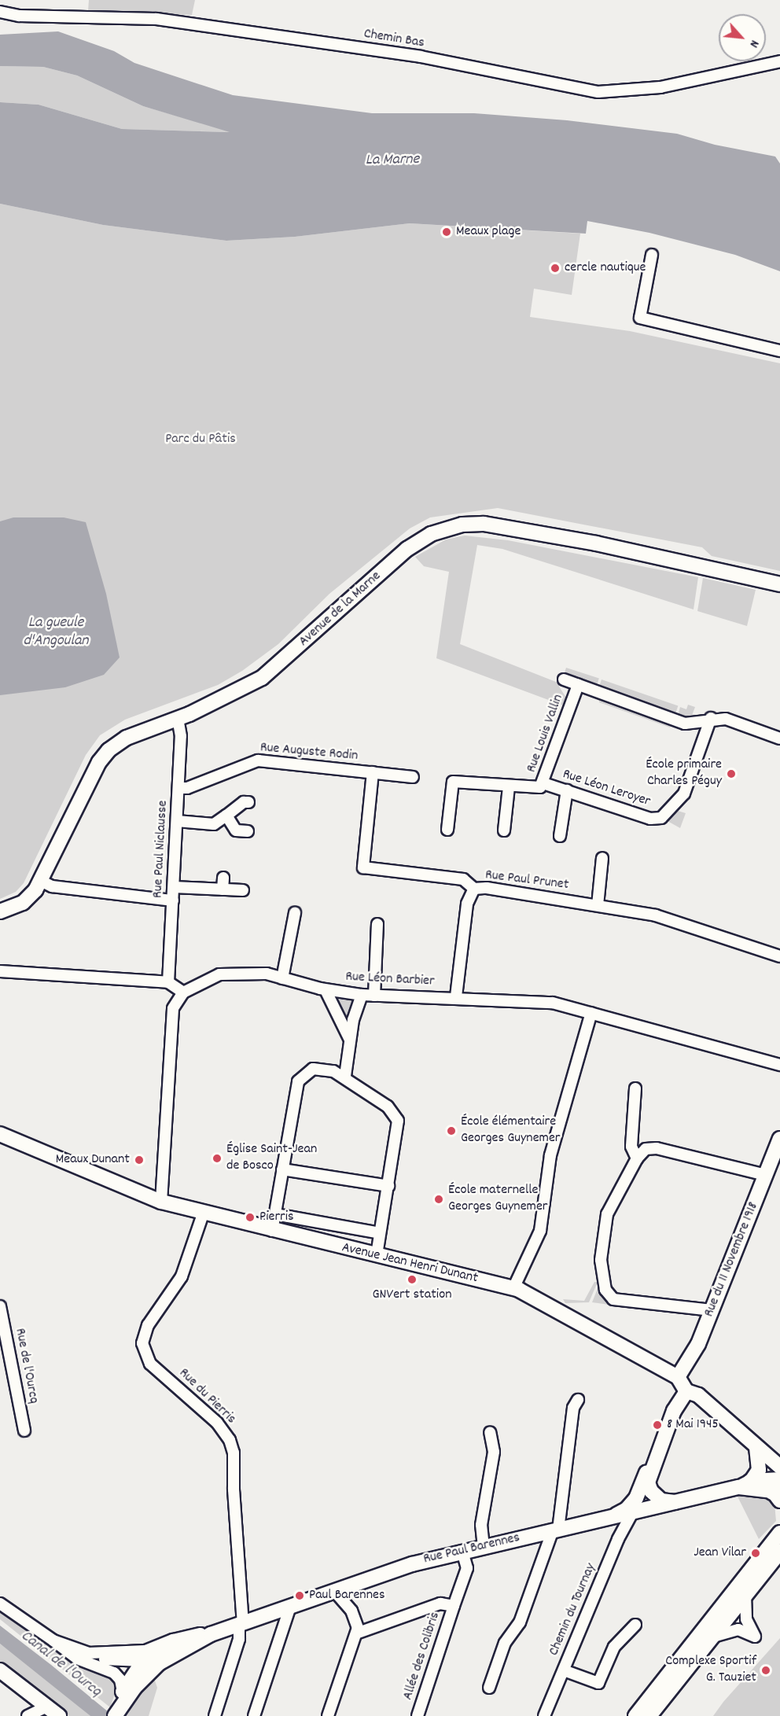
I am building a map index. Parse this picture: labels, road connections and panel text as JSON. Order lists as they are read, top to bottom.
{
  "streets": {
    "street": [
      "Chemin Bas",
      "Avenue de la Marne",
      "Rue Louis Vallin",
      "Rue Auguste Rodin",
      "Rue Léon Leroyer",
      "Rue Paul Niclausse",
      "Rue Paul Prunet",
      "Rue Léon Barbier",
      "Rue du 11 Novembre 1918",
      "Avenue Jean Henri Dunant",
      "Rue de l'Ourcq",
      "Rue du Pierris",
      "Rue Paul Barennes",
      "Chemin du Tournay",
      "Allée des Colibris"
    ]
  },
  "crossings": [
    ["Avenue de la Marne", "Rue Paul Niclausse"],
    ["Rue Louis Vallin", "Rue Léon Leroyer"],
    ["Rue Auguste Rodin", "Rue Paul Niclausse"],
    ["Rue Auguste Rodin", "Rue Paul Prunet"],
    ["Rue du 11 Novembre 1918", "Avenue Jean Henri Dunant"],
    ["Avenue Jean Henri Dunant", "Rue du Pierris"],
    ["Rue du Pierris", "Rue Paul Barennes"],
    ["Rue Paul Barennes", "Chemin du Tournay"],
    ["Rue Paul Barennes", "Allée des Colibris"]
  ],
  "water": ["La Marne", "La gueule d'Angoulan", "Canal de l'Ourcq"],
  "parks": ["Parc du Pâtis"],
  "places": [
    "Meaux plage",
    "cercle nautique",
    "École primaire Charles Péguy",
    "École élémentaire Georges Guynemer",
    "Église Saint-Jean de Bosco",
    "Meaux Dunant",
    "École maternelle Georges Guynemer",
    "Pierris",
    "GNVert station",
    "8 Mai 1945",
    "Jean Vilar",
    "Paul Barennes",
    "Complexe Sportif G. Tauziet"
  ],
  "north": "bottom right"
}
